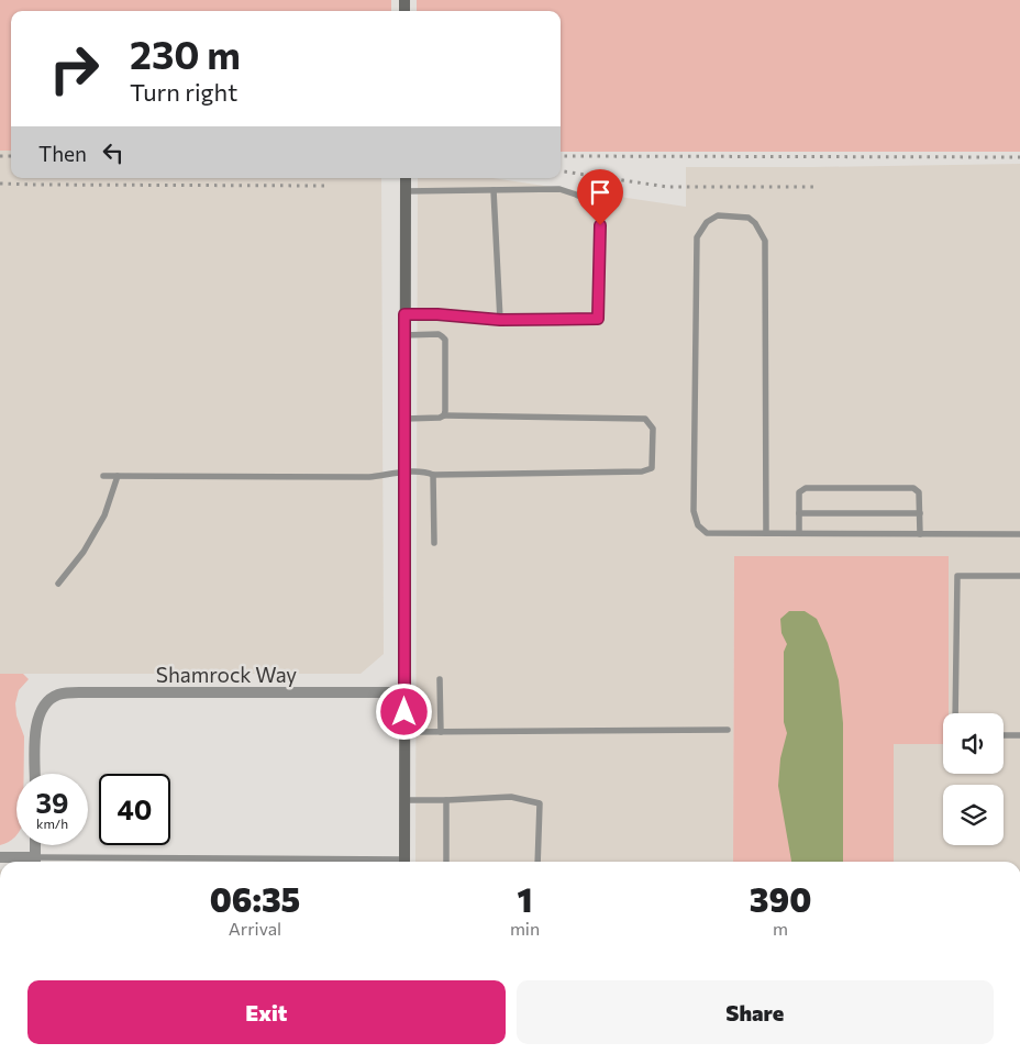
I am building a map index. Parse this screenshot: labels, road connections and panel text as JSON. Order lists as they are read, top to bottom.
{
  "streets": {
    "street": ["Shamrock Way"]
  },
  "page": {
    "turn": ["230 m", "Turn right"],
    "then": "Then",
    "speed": "39 km/h",
    "limit": "40",
    "eta": [
      "06:35",
      "Arrival",
      "1",
      "min",
      "390",
      "m"
    ],
    "buttons": ["Exit", "Share"]
  }
}
